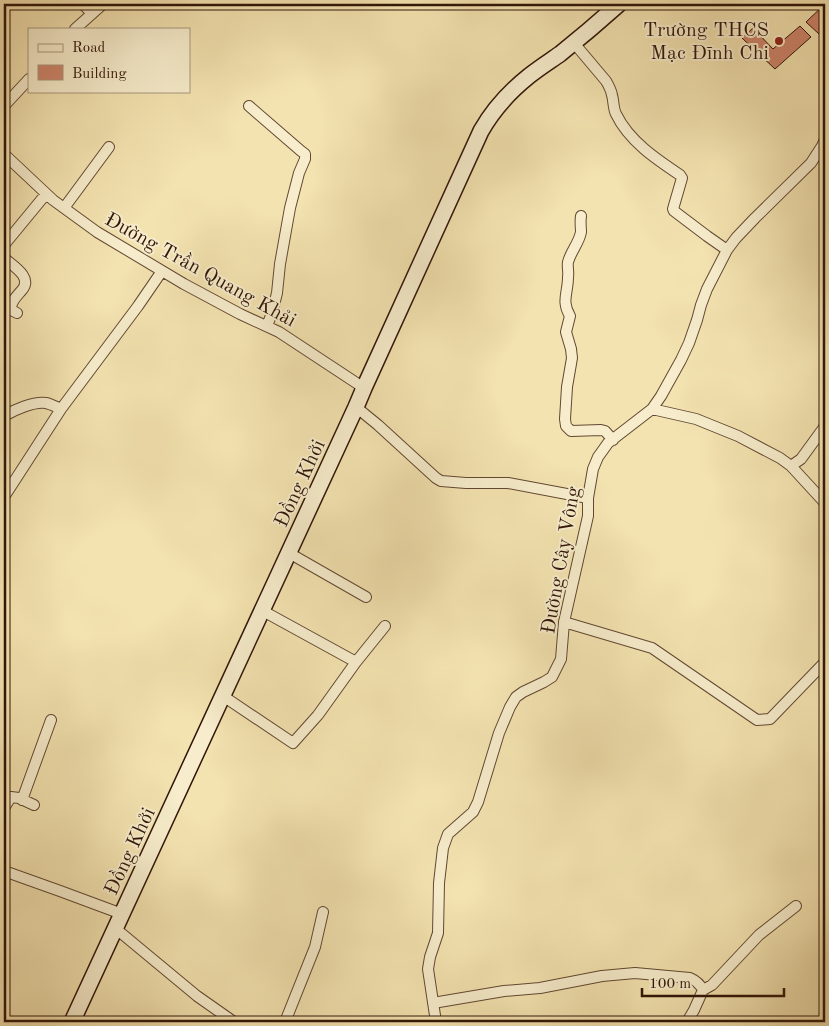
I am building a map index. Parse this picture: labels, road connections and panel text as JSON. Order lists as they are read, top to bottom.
{
  "streets": {
    "main road": ["Đồng Khởi"],
    "street": ["Đường Trần Quang Khải", "Đường Cây Vông"]
  },
  "crossings": [
    ["Đường Trần Quang Khải", "Đồng Khởi"]
  ],
  "places": ["Trường THCS Mạc Đĩnh Chi"],
  "legend": ["Road", "Building"],
  "scale_bar": "100 m"
}
